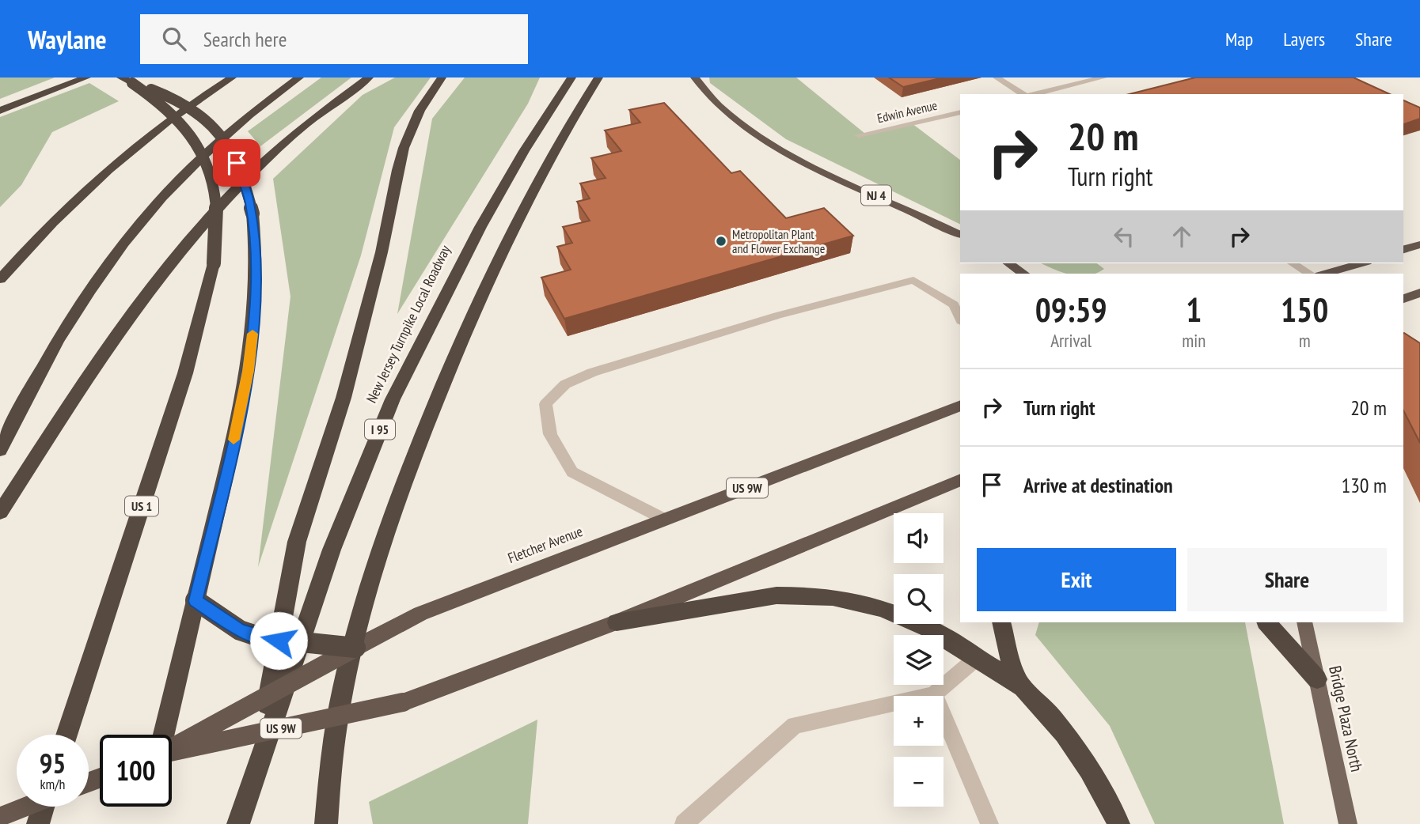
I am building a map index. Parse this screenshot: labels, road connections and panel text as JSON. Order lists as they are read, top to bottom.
{
  "streets": {
    "highway": [
      "NJ 4",
      "New Jersey Turnpike Local Roadway",
      "I 95",
      "US 9W",
      "US 1",
      "Fletcher Avenue"
    ],
    "main road": ["Bridge Plaza North"],
    "street": ["Edwin Avenue"]
  },
  "places": ["Metropolitan Plant and Flower Exchange"],
  "page": {
    "header": "Waylane",
    "search": "Search here",
    "nav": ["Map", "Layers", "Share"],
    "turn": ["20 m", "Turn right"],
    "eta": [
      "09:59",
      "Arrival",
      "1",
      "min",
      "150",
      "m"
    ],
    "list": [
      {
        "name": "Turn right",
        "value": "20 m"
      },
      {
        "name": "Arrive at destination",
        "value": "130 m"
      }
    ],
    "map_buttons": ["+", "−"],
    "buttons": ["Exit", "Share"],
    "speed": "95 km/h",
    "limit": "100"
  }
}
